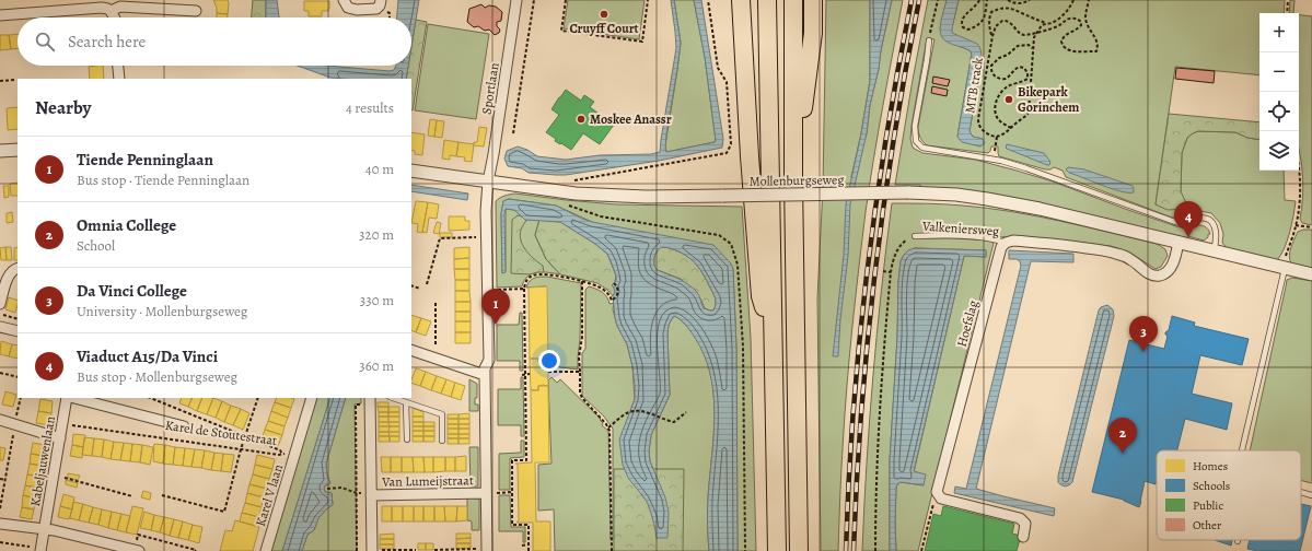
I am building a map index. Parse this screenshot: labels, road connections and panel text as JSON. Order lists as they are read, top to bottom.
{
  "streets": {
    "street": [
      "Sportlaan",
      "Mollenburgseweg",
      "Hoefslag",
      "Karel de Stoutestraat",
      "Kabeljauwenlaan",
      "Van Lumeijstraat",
      "Karel V laan"
    ],
    "lane": ["Valkeniersweg"],
    "path": ["MTB track"]
  },
  "crossings": [
    ["Sportlaan", "Mollenburgseweg"],
    ["Sportlaan", "Van Lumeijstraat"],
    ["Valkeniersweg", "Hoefslag"],
    ["Karel de Stoutestraat", "Kabeljauwenlaan"]
  ],
  "places": ["Cruyff Court", "Bikepark Gorinchem", "Moskee Anassr"],
  "legend": [
    "Homes",
    "Schools",
    "Public",
    "Other"
  ],
  "page": {
    "map_buttons": ["+", "−"],
    "search": "Search here",
    "heading": ["Nearby", "4 results"],
    "list": [
      {
        "mark": "1",
        "name": "Tiende Penninglaan",
        "note": "Bus stop · Tiende Penninglaan",
        "value": "40 m"
      },
      {
        "mark": "2",
        "name": "Omnia College",
        "note": "School",
        "value": "320 m"
      },
      {
        "mark": "3",
        "name": "Da Vinci College",
        "note": "University · Mollenburgseweg",
        "value": "330 m"
      },
      {
        "mark": "4",
        "name": "Viaduct A15/Da Vinci",
        "note": "Bus stop · Mollenburgseweg",
        "value": "360 m"
      }
    ],
    "pins": [
      "4",
      "1",
      "3",
      "2"
    ]
  }
}
